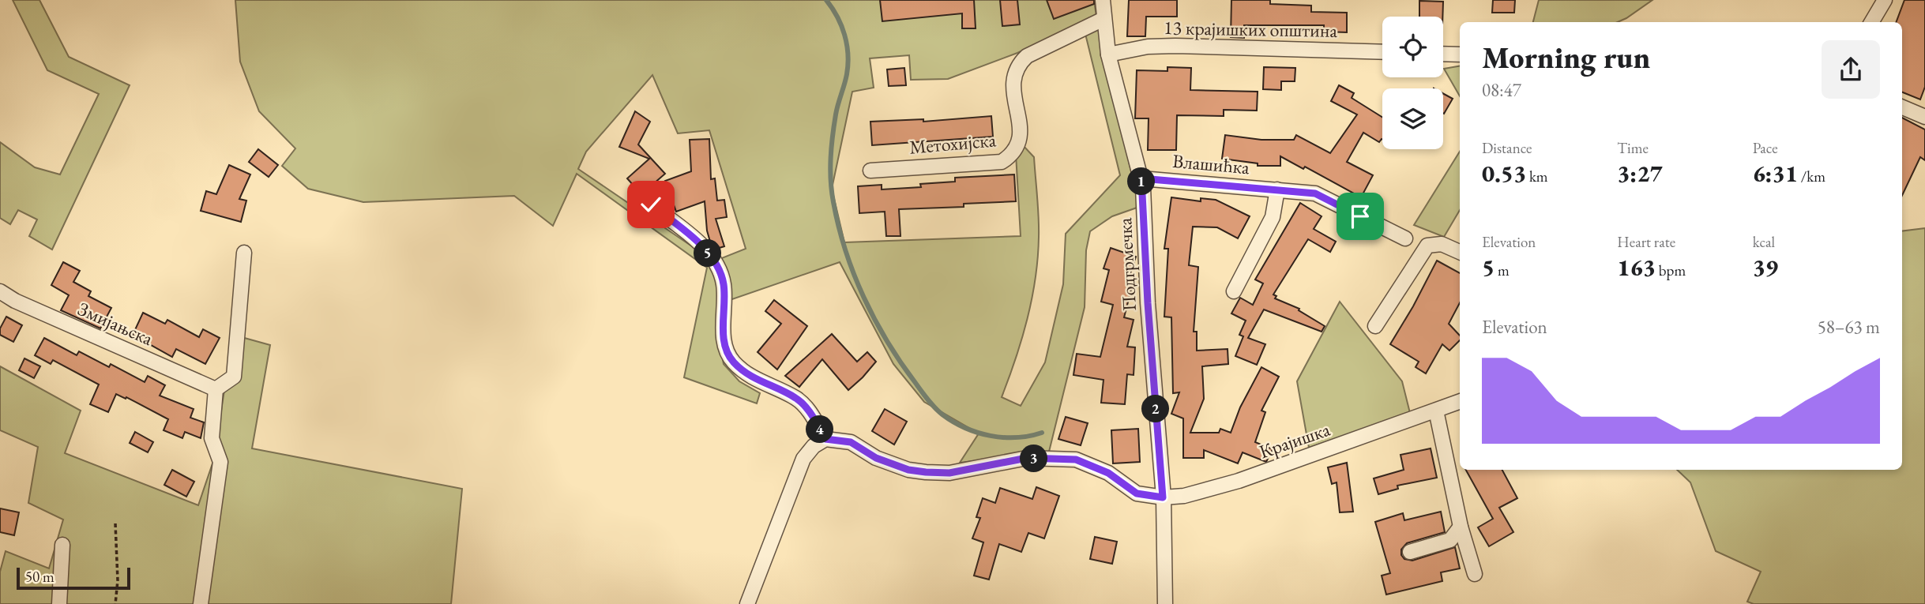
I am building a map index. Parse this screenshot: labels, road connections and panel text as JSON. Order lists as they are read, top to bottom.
{
  "streets": {
    "street": [
      "13 крајишких општина",
      "Метохијска",
      "Влашићка",
      "Подгрмечка",
      "Змијањска",
      "Крајишка"
    ]
  },
  "crossings": [
    ["13 крајишких општина", "Подгрмечка"],
    ["Метохијска", "Подгрмечка"],
    ["Влашићка", "Подгрмечка"],
    ["Подгрмечка", "Крајишка"]
  ],
  "scale_bar": "50 m",
  "page": {
    "heading": ["Morning run", "08:47"],
    "stats": [
      ["Distance", "0.53 km"],
      ["Time", "3:27"],
      ["Pace", "6:31 /km"],
      ["Elevation", "5 m"],
      ["Heart rate", "163 bpm"],
      ["kcal", "39"]
    ],
    "pins": [
      "1",
      "5",
      "2",
      "4",
      "3"
    ],
    "chart": ["Elevation", "58–63 m"],
    "scale": "50 m"
  }
}
